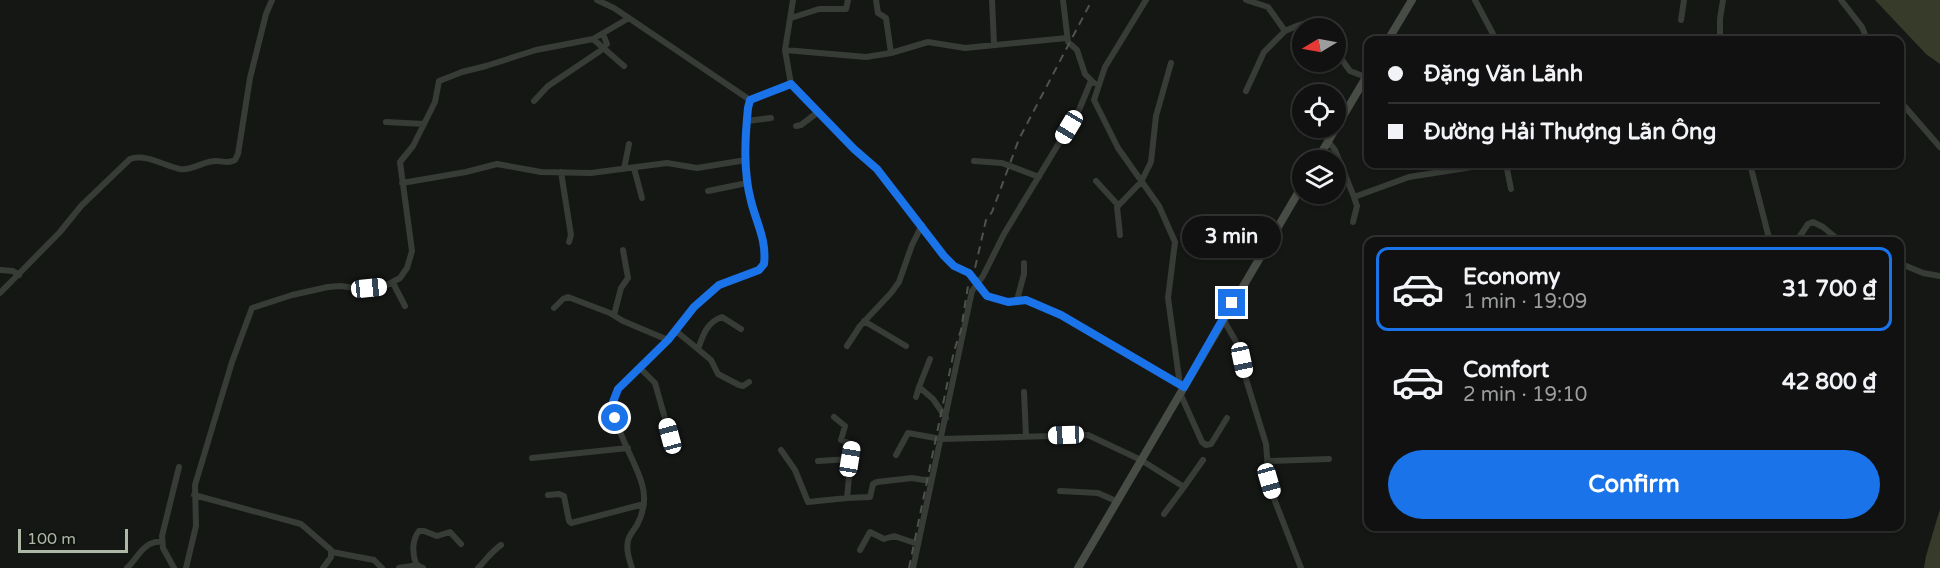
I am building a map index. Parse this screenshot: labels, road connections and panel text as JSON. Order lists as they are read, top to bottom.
{
  "scale_bar": "100 m",
  "north": "left",
  "page": {
    "banner": ["Đặng Văn Lãnh", "Đường Hải Thượng Lãn Ông"],
    "bubble": "3 min",
    "list": [
      {
        "name": "Economy",
        "note": "1 min · 19:09",
        "value": "31 700 ₫"
      },
      {
        "name": "Comfort",
        "note": "2 min · 19:10",
        "value": "42 800 ₫"
      }
    ],
    "buttons": "Confirm",
    "scale": "100 m"
  }
}
